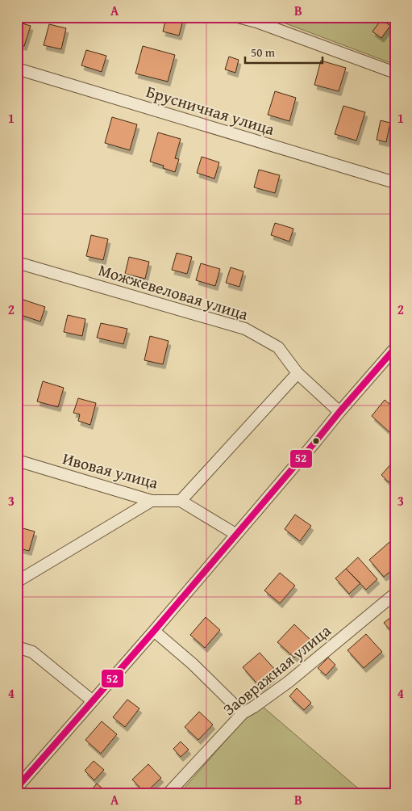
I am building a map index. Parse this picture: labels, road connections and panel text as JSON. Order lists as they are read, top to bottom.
{
  "streets": {
    "street": [
      "Брусничная улица",
      "Можжевеловая улица",
      "Ивовая улица",
      "Заовражная улица"
    ]
  },
  "lines": ["transit line 52"],
  "scale_bar": "50 m",
  "grid": {
    "columns": ["A", "B"],
    "rows": [
      "1",
      "2",
      "3",
      "4"
    ]
  }
}
